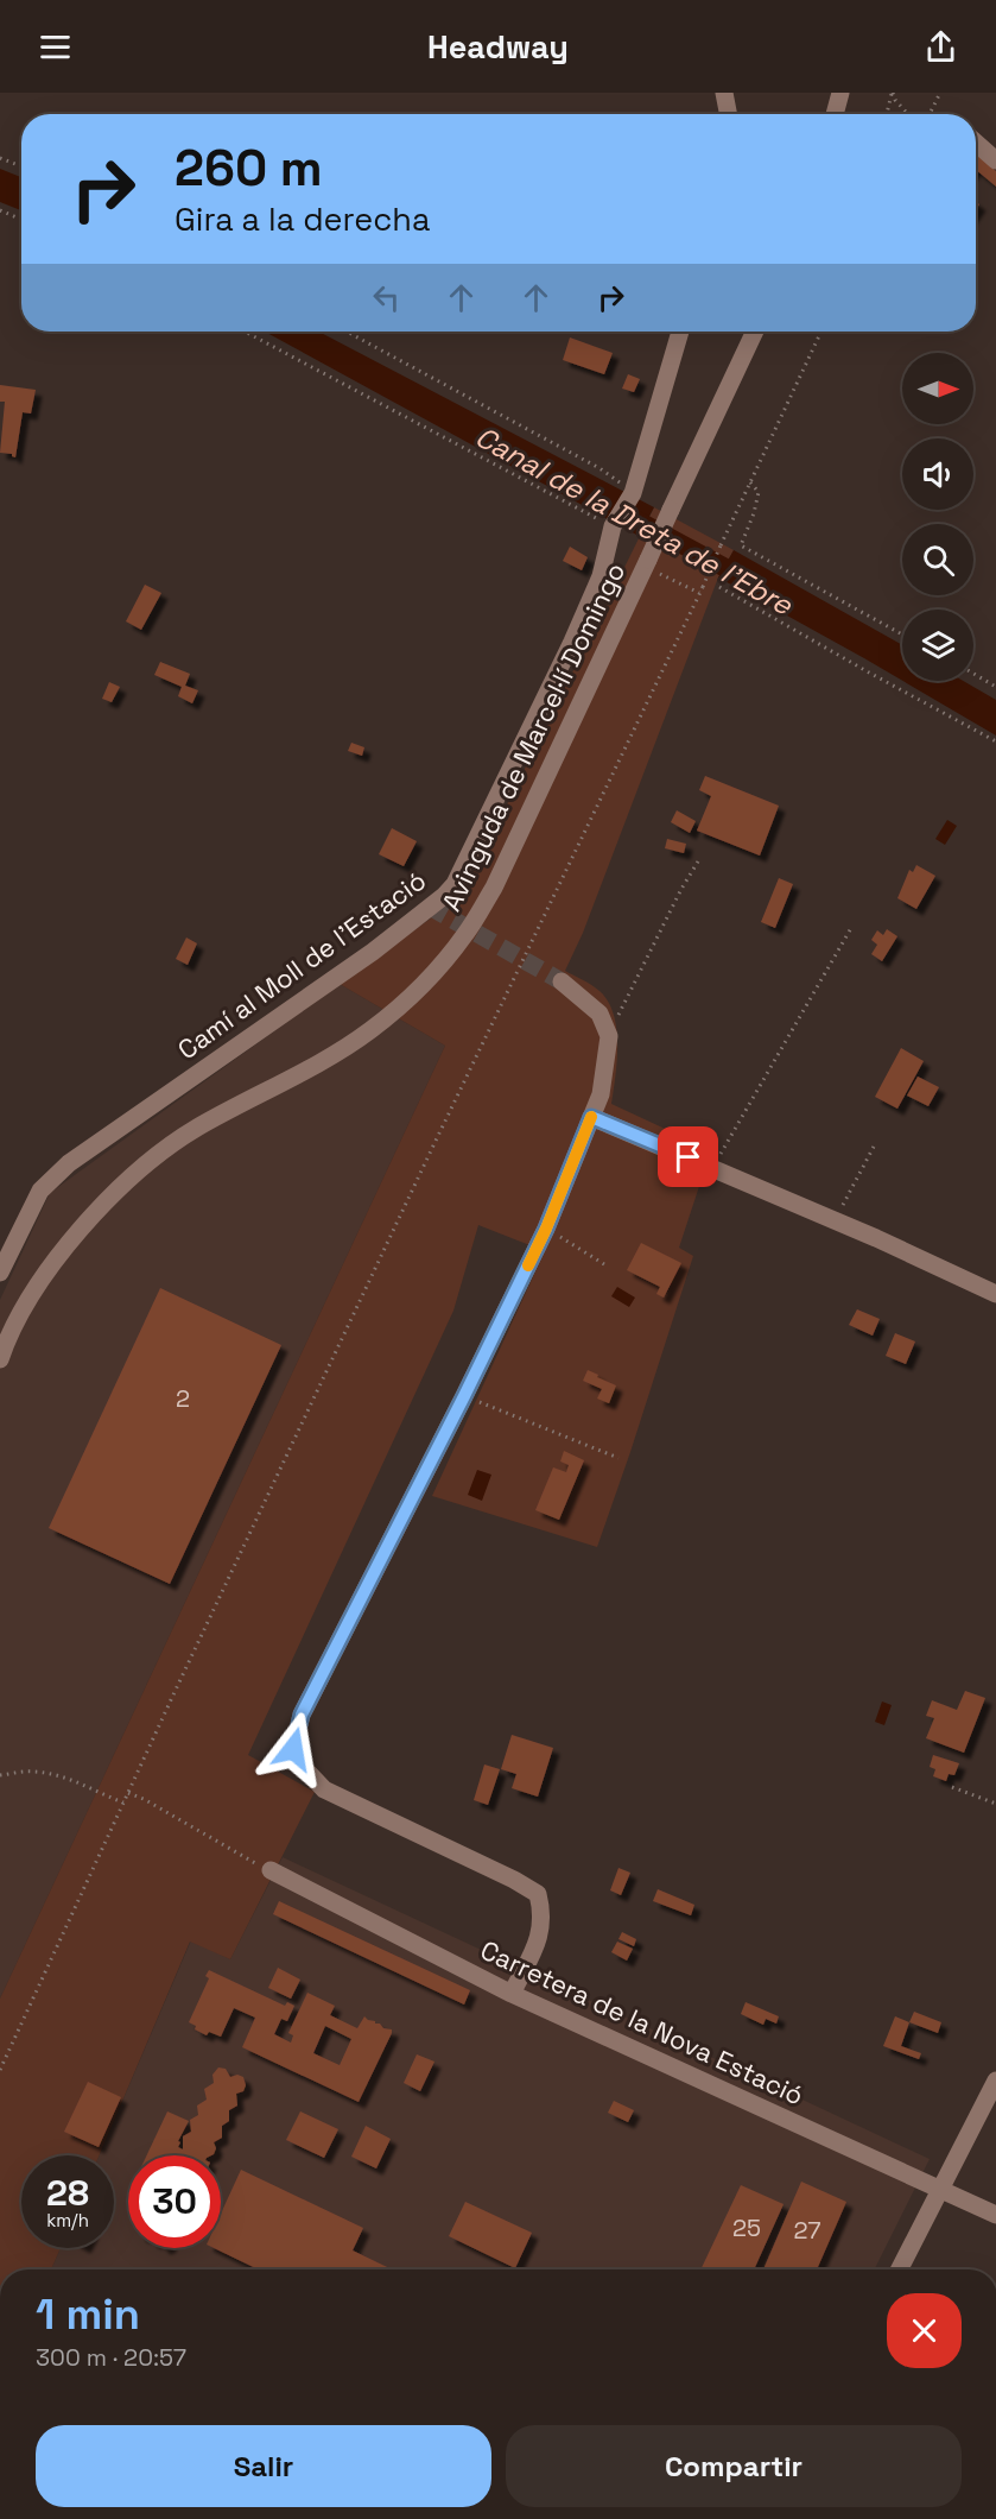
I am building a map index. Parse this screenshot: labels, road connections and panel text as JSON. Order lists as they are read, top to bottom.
{
  "streets": {
    "street": ["Avinguda de Marcel·lí Domingo", "Camí al Moll de l'Estació", "Carretera de la Nova Estació"]
  },
  "water": ["Canal de la Dreta de l'Ebre"],
  "house_numbers": ["2", "25", "27"],
  "north": "right",
  "page": {
    "header": "Headway",
    "turn": ["260 m", "Gira a la derecha"],
    "speed": "28 km/h",
    "limit": "30",
    "heading": ["1 min", "300 m · 20:57"],
    "buttons": ["Salir", "Compartir"]
  }
}
